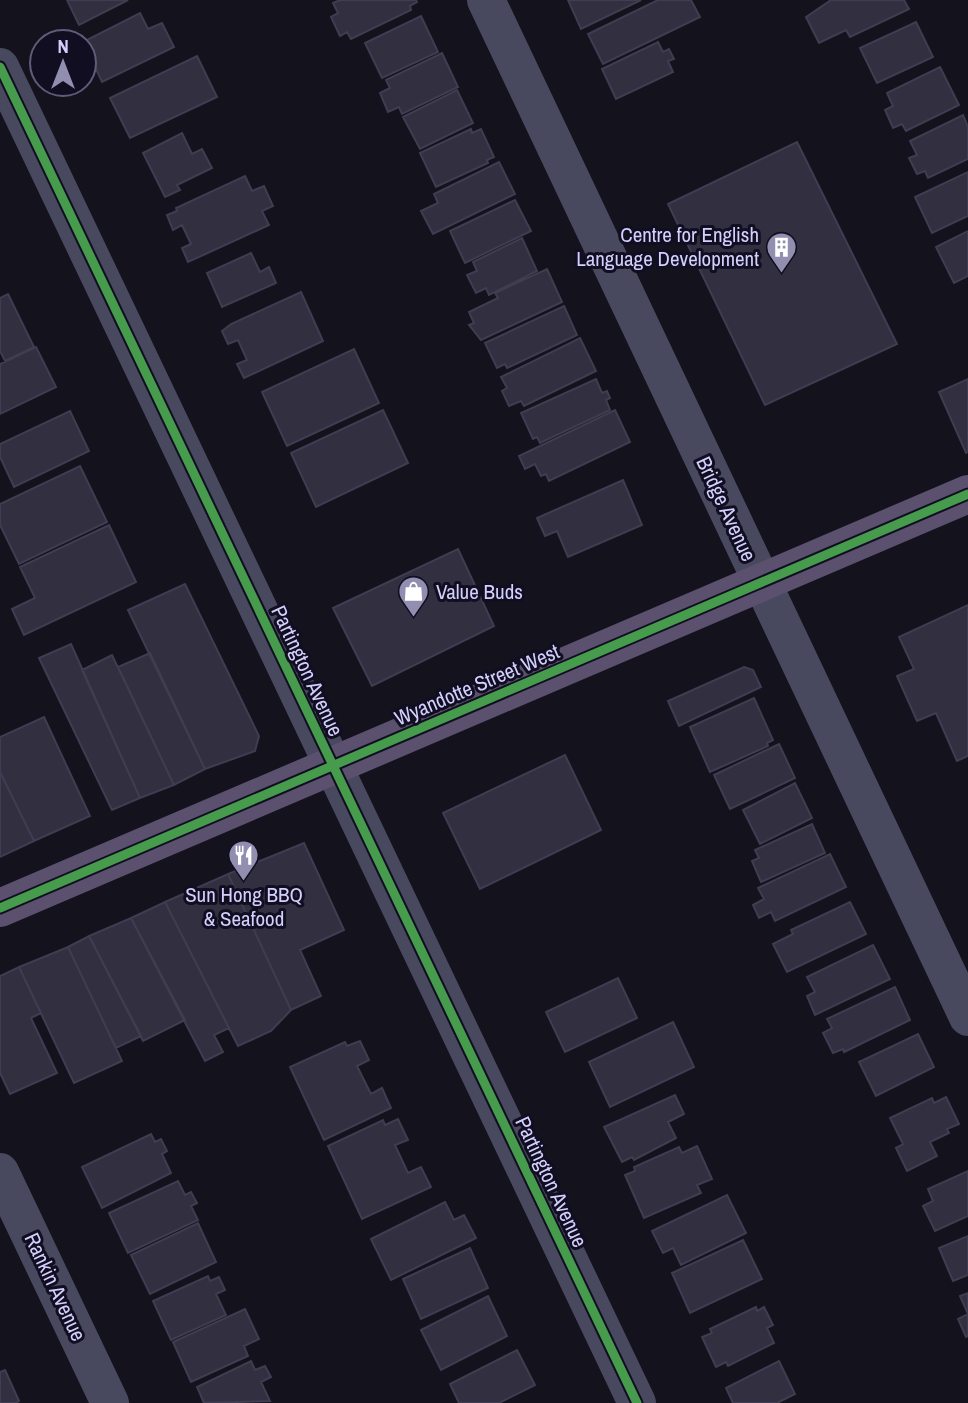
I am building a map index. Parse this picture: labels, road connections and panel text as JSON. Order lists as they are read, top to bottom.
{
  "streets": {
    "main road": ["Wyandotte Street West"],
    "street": ["Bridge Avenue", "Partington Avenue", "Rankin Avenue"]
  },
  "crossings": [
    ["Bridge Avenue", "Wyandotte Street West"],
    ["Partington Avenue", "Wyandotte Street West"]
  ],
  "places": {
    "building": ["Centre for English Language Development"],
    "shop": ["Value Buds"],
    "restaurant": ["Sun Hong BBQ & Seafood"]
  },
  "north": "top"
}
